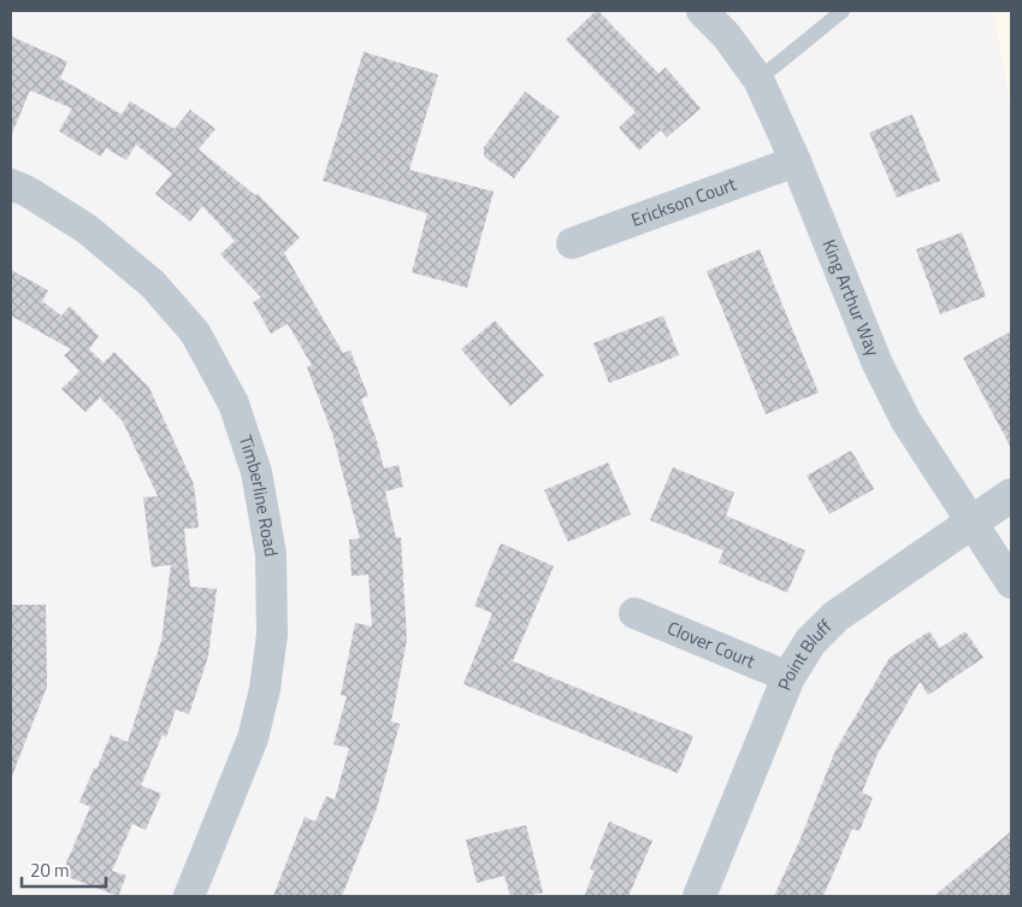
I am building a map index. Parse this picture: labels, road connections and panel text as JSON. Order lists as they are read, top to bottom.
{
  "streets": {
    "street": [
      "Erickson Court",
      "King Arthur Way",
      "Timberline Road",
      "Clover Court",
      "Point Bluff"
    ]
  },
  "crossings": [
    ["Erickson Court", "King Arthur Way"],
    ["King Arthur Way", "Point Bluff"],
    ["Clover Court", "Point Bluff"]
  ],
  "scale_bar": "20 m"
}
